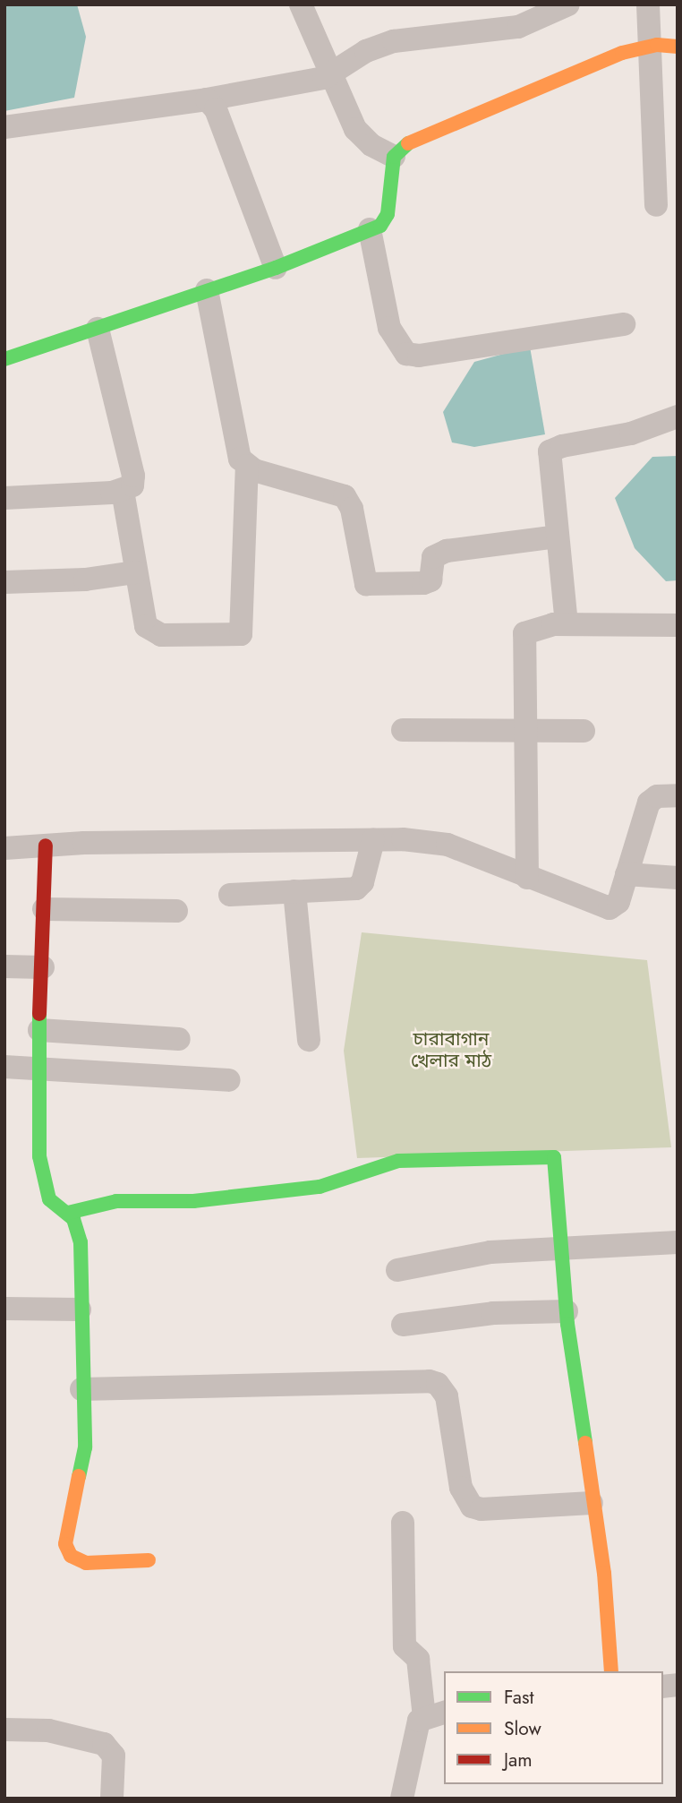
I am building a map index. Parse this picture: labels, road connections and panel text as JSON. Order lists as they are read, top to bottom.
{
  "parks": ["চারাবাগান খেলার মাঠ"],
  "legend": ["Fast", "Slow", "Jam"]
}
